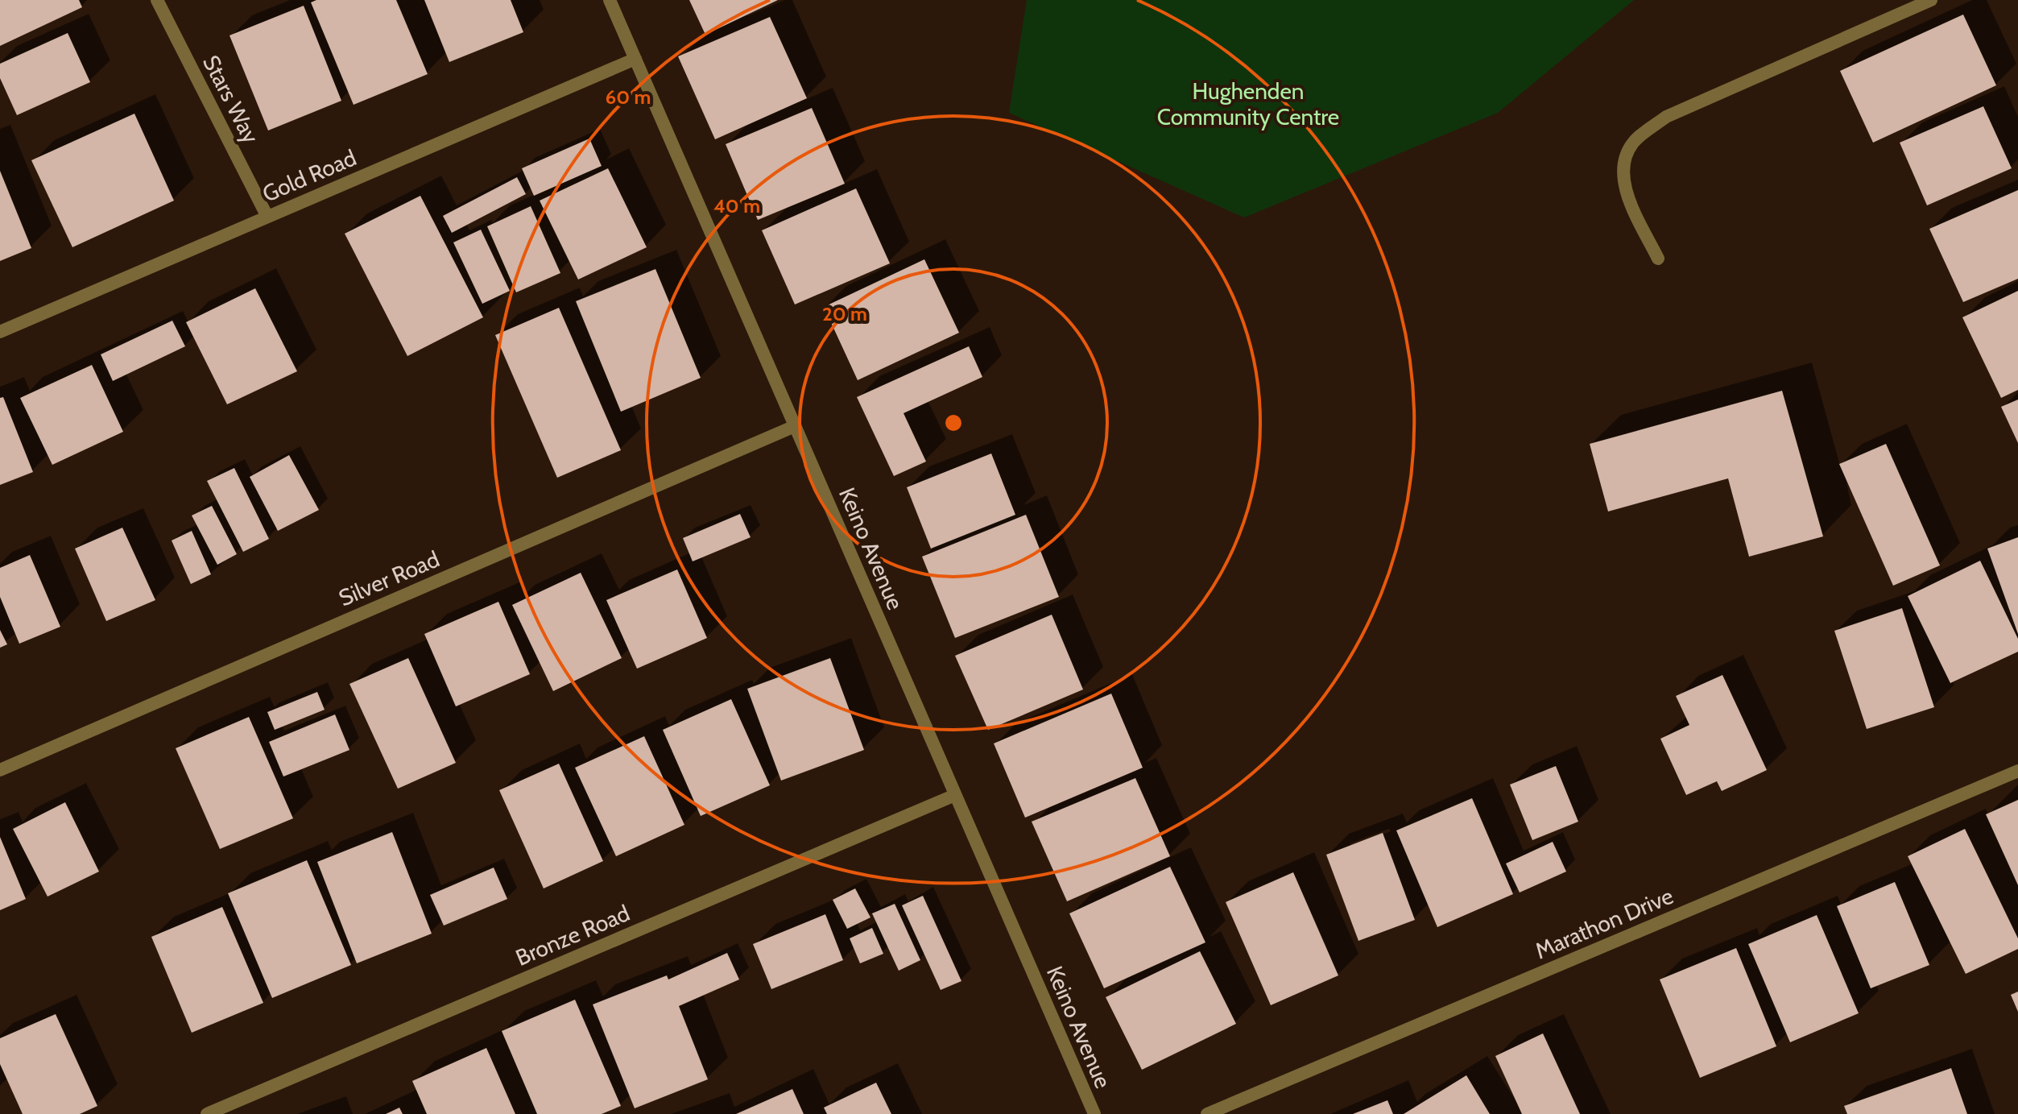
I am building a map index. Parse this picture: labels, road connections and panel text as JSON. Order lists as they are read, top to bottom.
{
  "streets": {
    "street": [
      "Stars Way",
      "Gold Road",
      "Keino Avenue",
      "Silver Road",
      "Marathon Drive",
      "Bronze Road"
    ]
  },
  "crossings": [
    ["Stars Way", "Gold Road"],
    ["Gold Road", "Keino Avenue"],
    ["Keino Avenue", "Silver Road"],
    ["Keino Avenue", "Bronze Road"]
  ],
  "parks": ["Hughenden Community Centre"],
  "rings": ["60 m", "40 m", "20 m"]
}
